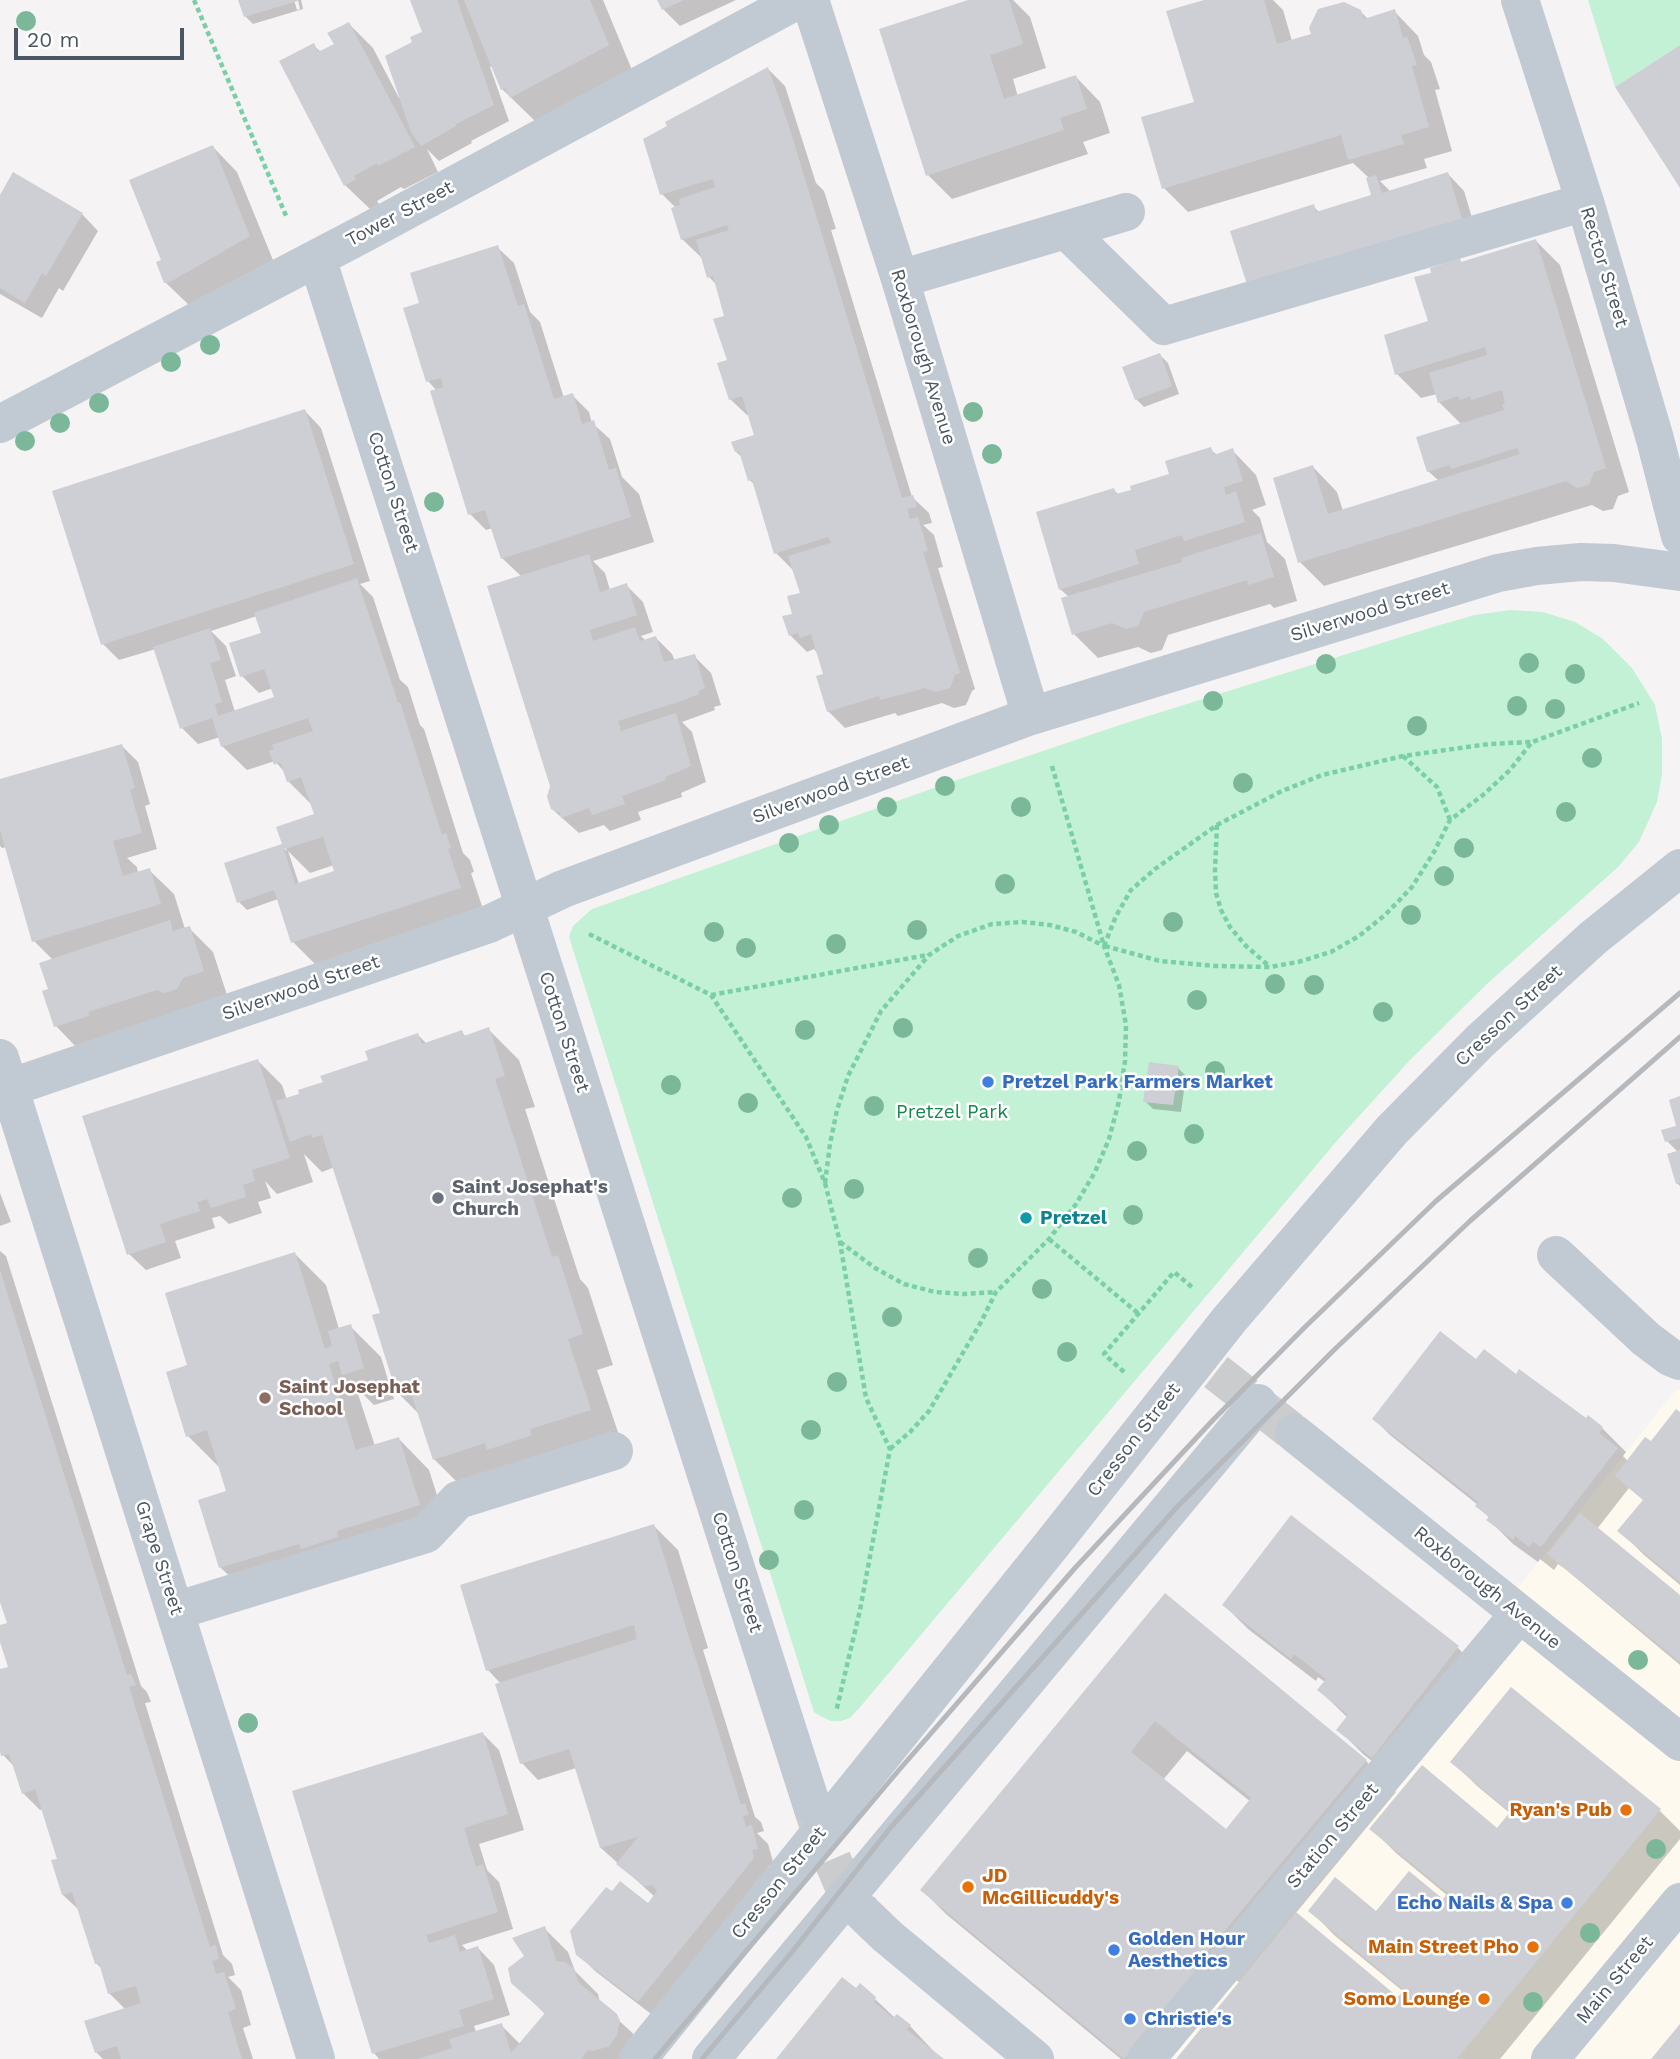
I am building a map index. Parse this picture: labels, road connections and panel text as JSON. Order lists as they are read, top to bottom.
{
  "streets": {
    "street": [
      "Tower Street",
      "Rector Street",
      "Roxborough Avenue",
      "Cotton Street",
      "Silverwood Street",
      "Cresson Street",
      "Grape Street",
      "Station Street",
      "Main Street"
    ]
  },
  "crossings": [
    ["Tower Street", "Cotton Street"],
    ["Roxborough Avenue", "Silverwood Street"],
    ["Roxborough Avenue", "Station Street"],
    ["Cotton Street", "Silverwood Street"],
    ["Silverwood Street", "Grape Street"]
  ],
  "parks": ["Pretzel Park"],
  "places": [
    "Pretzel Park Farmers Market",
    "Saint Josephat's Church",
    "Pretzel",
    "Saint Josephat School",
    "Ryan's Pub",
    "JD McGillicuddy's",
    "Echo Nails & Spa",
    "Main Street Pho",
    "Golden Hour Aesthetics",
    "Somo Lounge",
    "Christie's"
  ],
  "scale_bar": "20 m"
}
